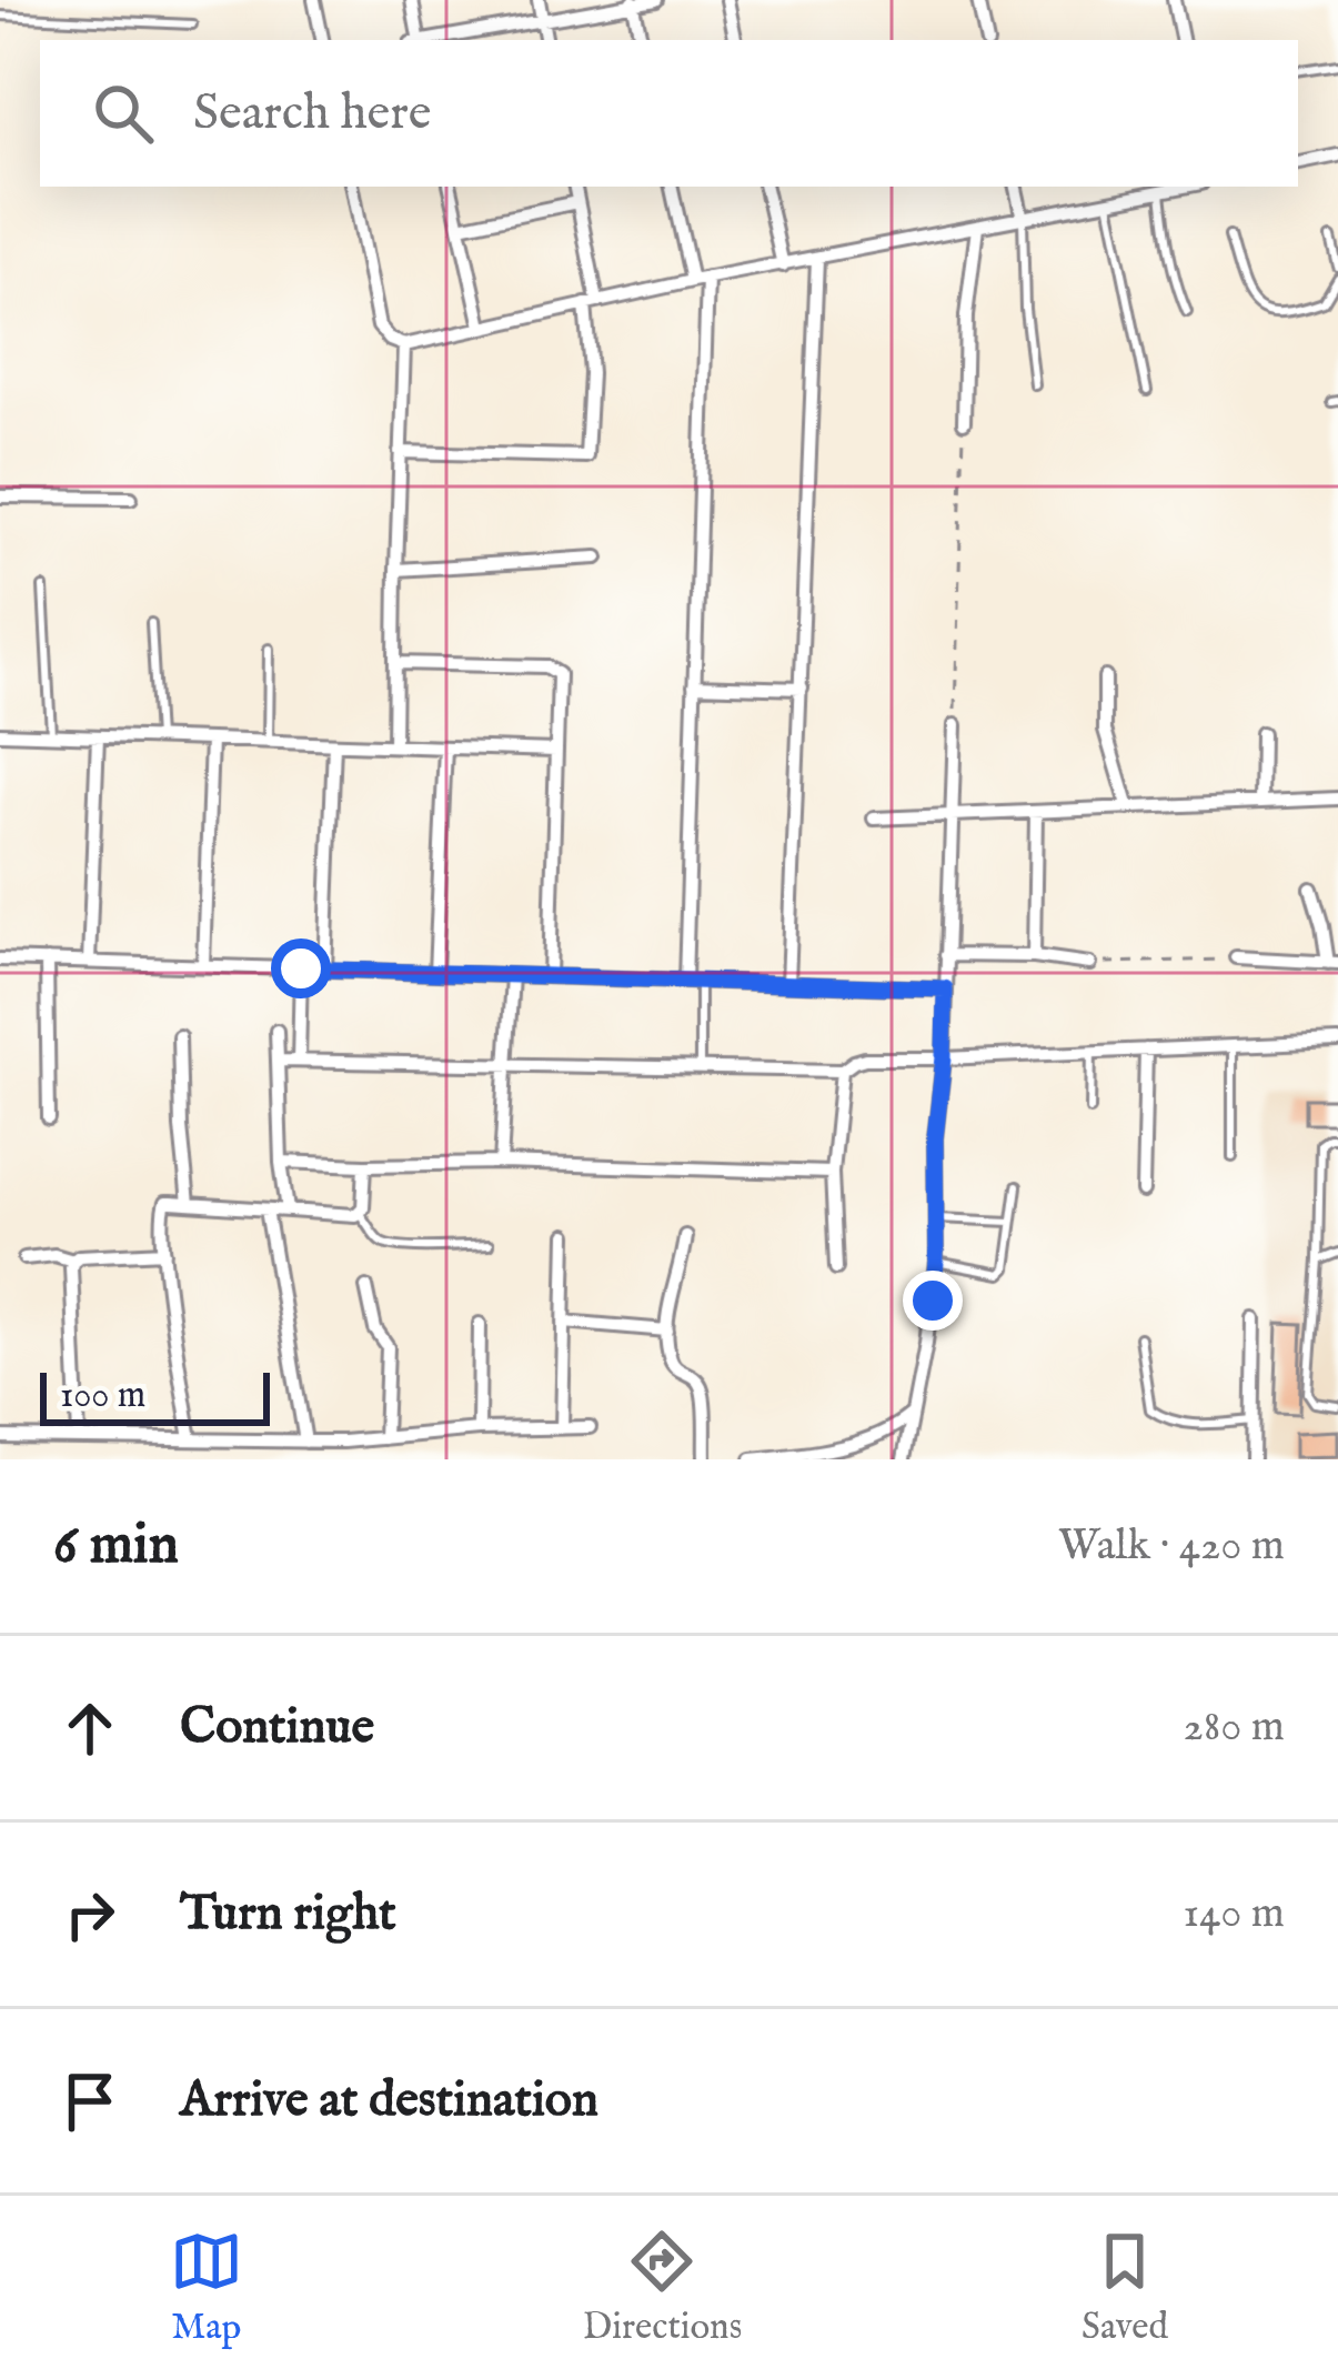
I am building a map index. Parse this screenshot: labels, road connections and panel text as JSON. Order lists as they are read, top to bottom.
{
  "scale_bar": "100 m",
  "page": {
    "search": "Search here",
    "scale": "100 m",
    "heading": ["6 min", "Walk · 420 m"],
    "list": [
      ["Continue", "280 m"],
      ["Turn right", "140 m"],
      "Arrive at destination"
    ],
    "nav": ["Map", "Directions", "Saved"]
  }
}
